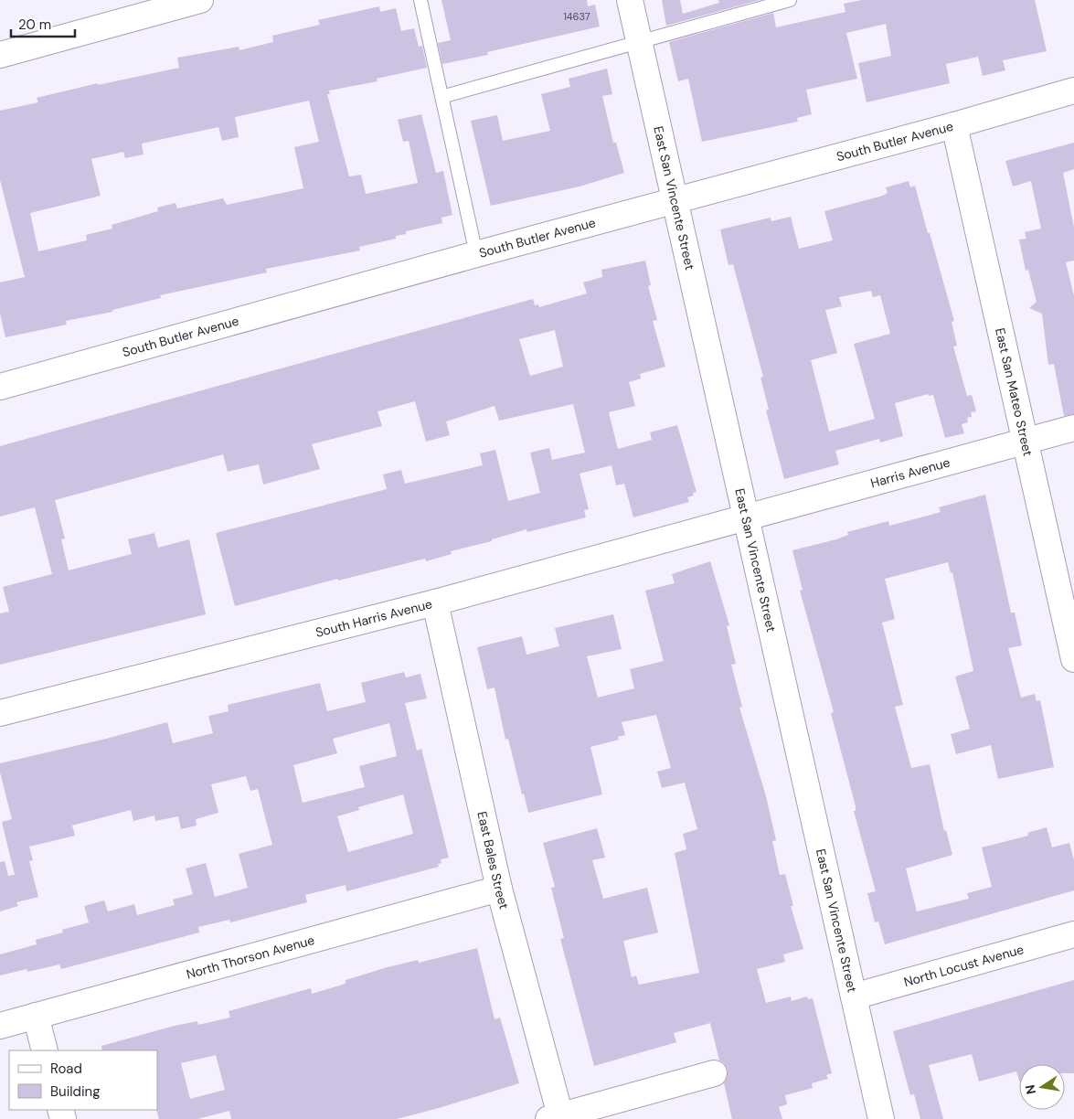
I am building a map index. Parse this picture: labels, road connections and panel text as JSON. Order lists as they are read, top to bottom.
{
  "streets": {
    "street": [
      "South Butler Avenue",
      "East San Vincente Street",
      "East San Mateo Street",
      "Harris Avenue",
      "South Harris Avenue",
      "East Bales Street",
      "North Thorson Avenue",
      "North Locust Avenue"
    ]
  },
  "crossings": [
    ["South Butler Avenue", "East San Vincente Street"],
    ["South Butler Avenue", "East San Mateo Street"],
    ["East San Vincente Street", "Harris Avenue"],
    ["East San Vincente Street", "South Harris Avenue"],
    ["East San Vincente Street", "North Locust Avenue"],
    ["East San Mateo Street", "Harris Avenue"],
    ["Harris Avenue", "South Harris Avenue"],
    ["South Harris Avenue", "East Bales Street"],
    ["East Bales Street", "North Thorson Avenue"]
  ],
  "house_numbers": ["14637"],
  "legend": ["Road", "Building"],
  "scale_bar": "20 m",
  "north": "left"
}
